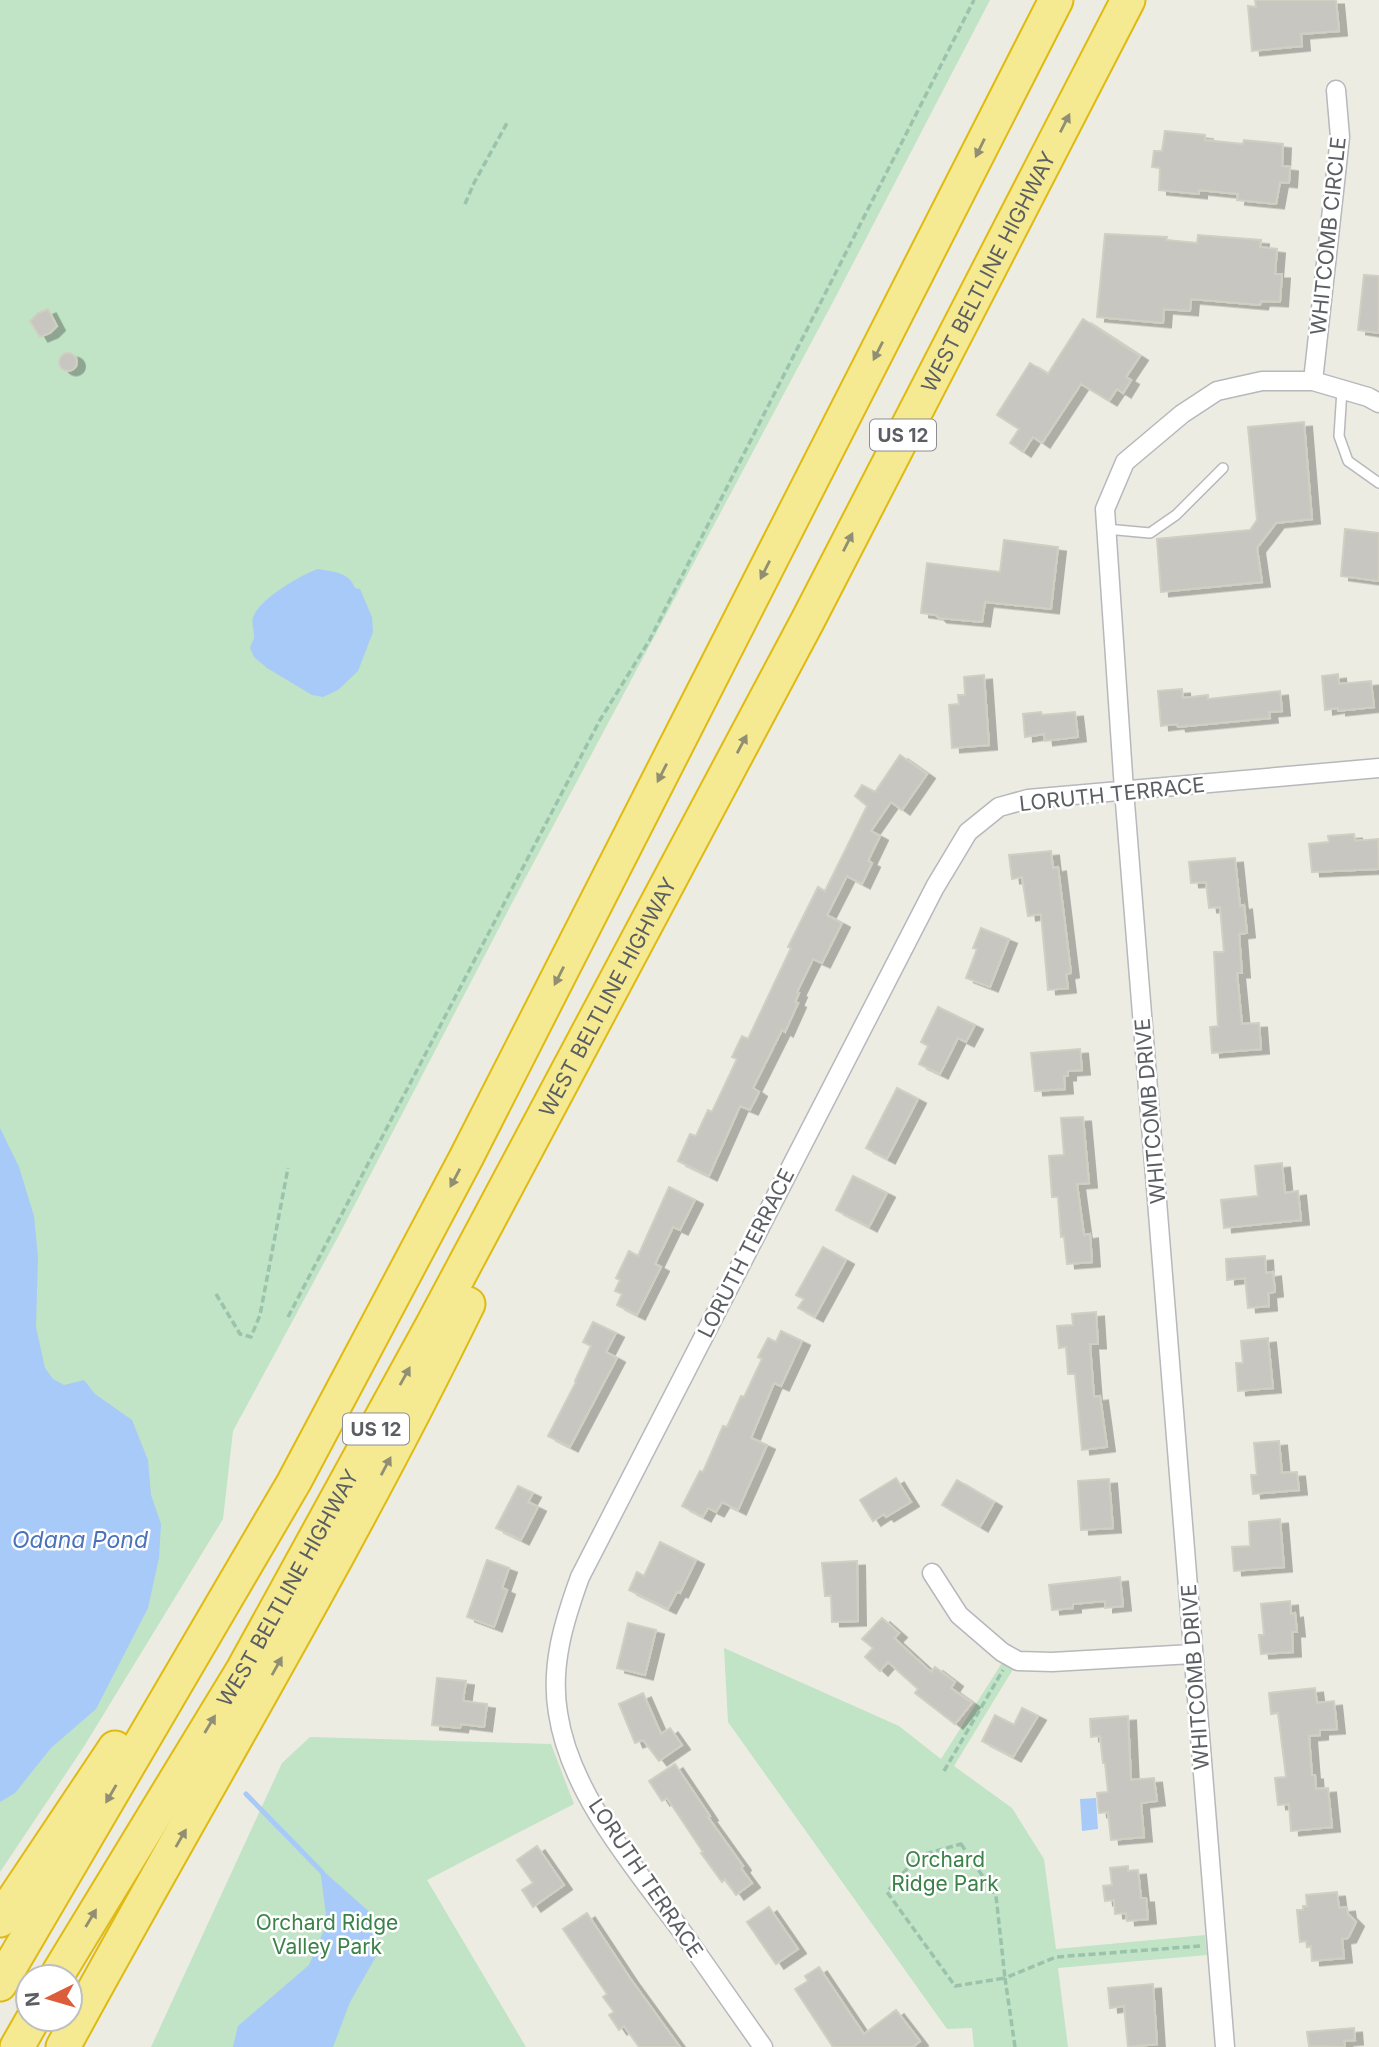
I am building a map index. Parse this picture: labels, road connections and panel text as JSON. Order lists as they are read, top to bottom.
{
  "streets": {
    "highway": ["WEST BELTLINE HIGHWAY", "US 12"],
    "street": ["WHITCOMB CIRCLE", "LORUTH TERRACE", "WHITCOMB DRIVE"]
  },
  "crossings": [
    ["WHITCOMB CIRCLE", "WHITCOMB DRIVE"],
    ["LORUTH TERRACE", "WHITCOMB DRIVE"]
  ],
  "water": ["Odana Pond"],
  "parks": ["Orchard Ridge Park", "Orchard Ridge Valley Park"],
  "north": "left"
}
